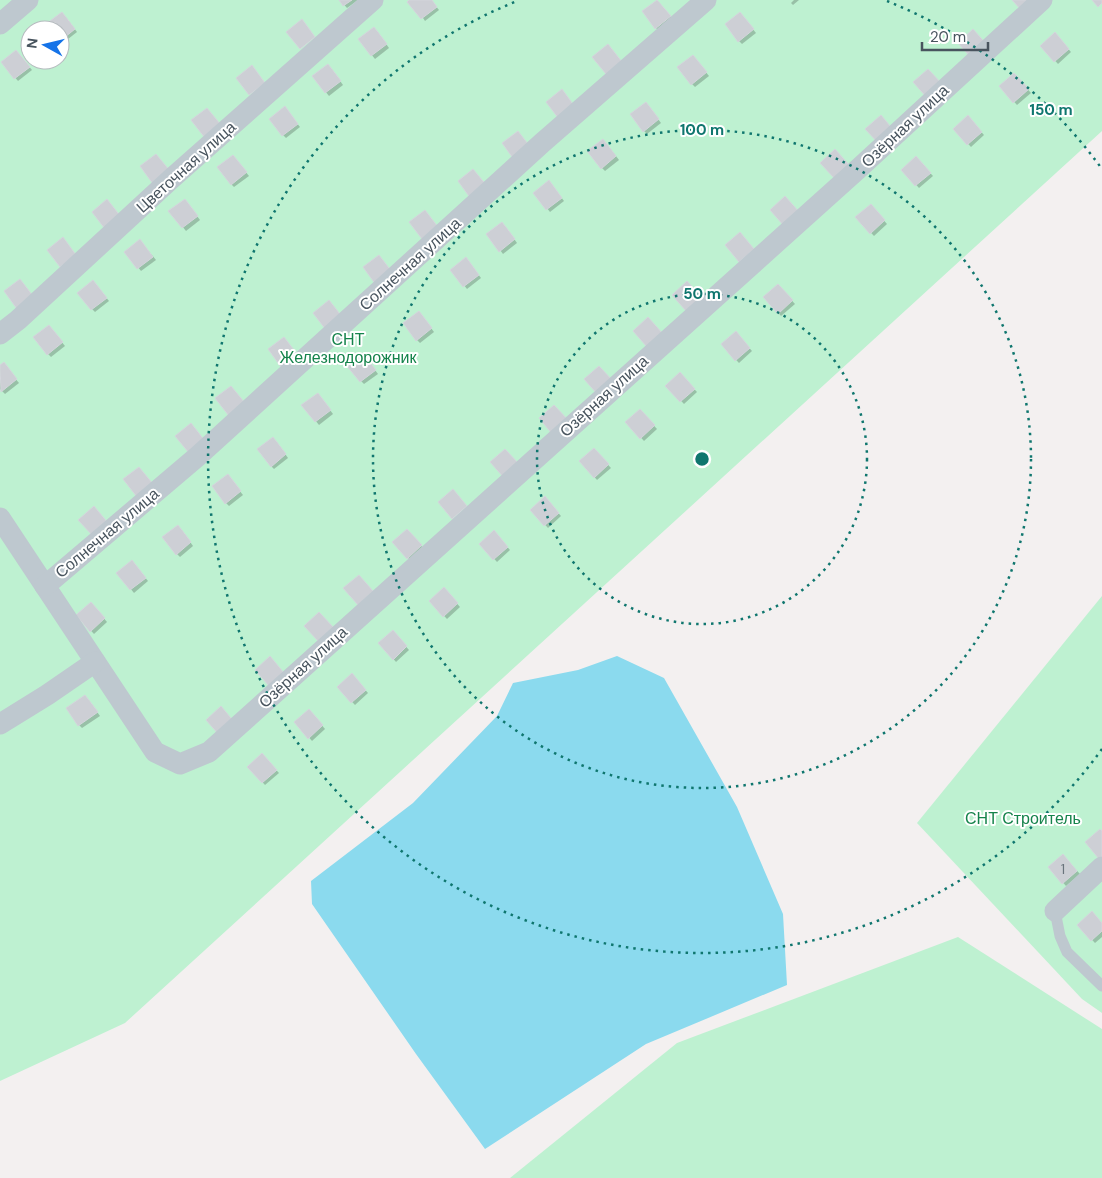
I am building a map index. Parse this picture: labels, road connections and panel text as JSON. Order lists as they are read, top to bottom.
{
  "streets": {
    "street": ["Озёрная улица", "Цветочная улица", "Солнечная улица"]
  },
  "parks": ["СНТ Железнодорожник", "СНТ Строитель"],
  "house_numbers": ["1"],
  "scale_bar": "20 m",
  "north": "left",
  "rings": ["150 m", "100 m", "50 m"]
}
